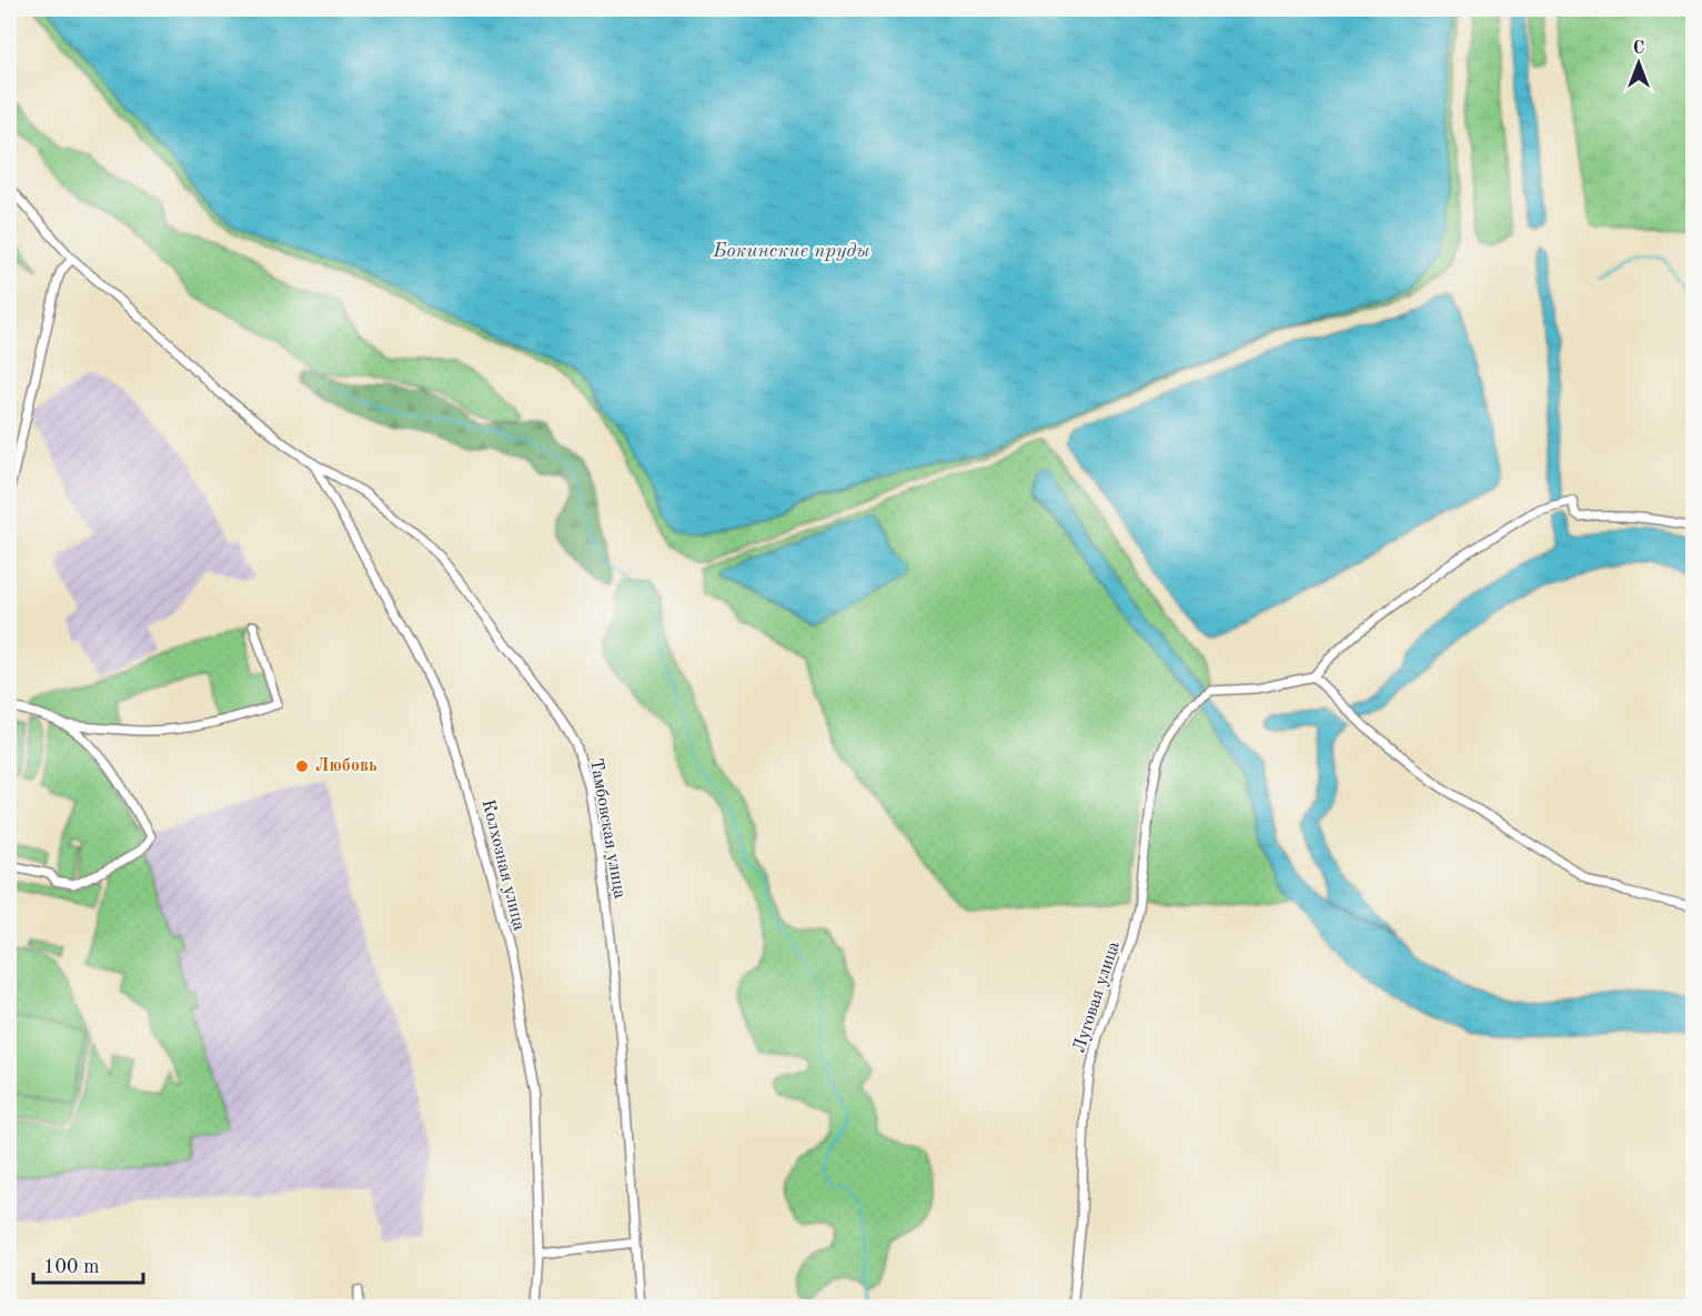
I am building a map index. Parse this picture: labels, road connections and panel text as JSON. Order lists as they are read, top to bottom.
{
  "streets": {
    "street": ["Тамбовская улица", "Колхозная улица", "Луговая улица"]
  },
  "crossings": [
    ["Тамбовская улица", "Колхозная улица"]
  ],
  "water": ["Бокинские пруды"],
  "places": ["Любовь"],
  "scale_bar": "100 m",
  "north": "top"
}
